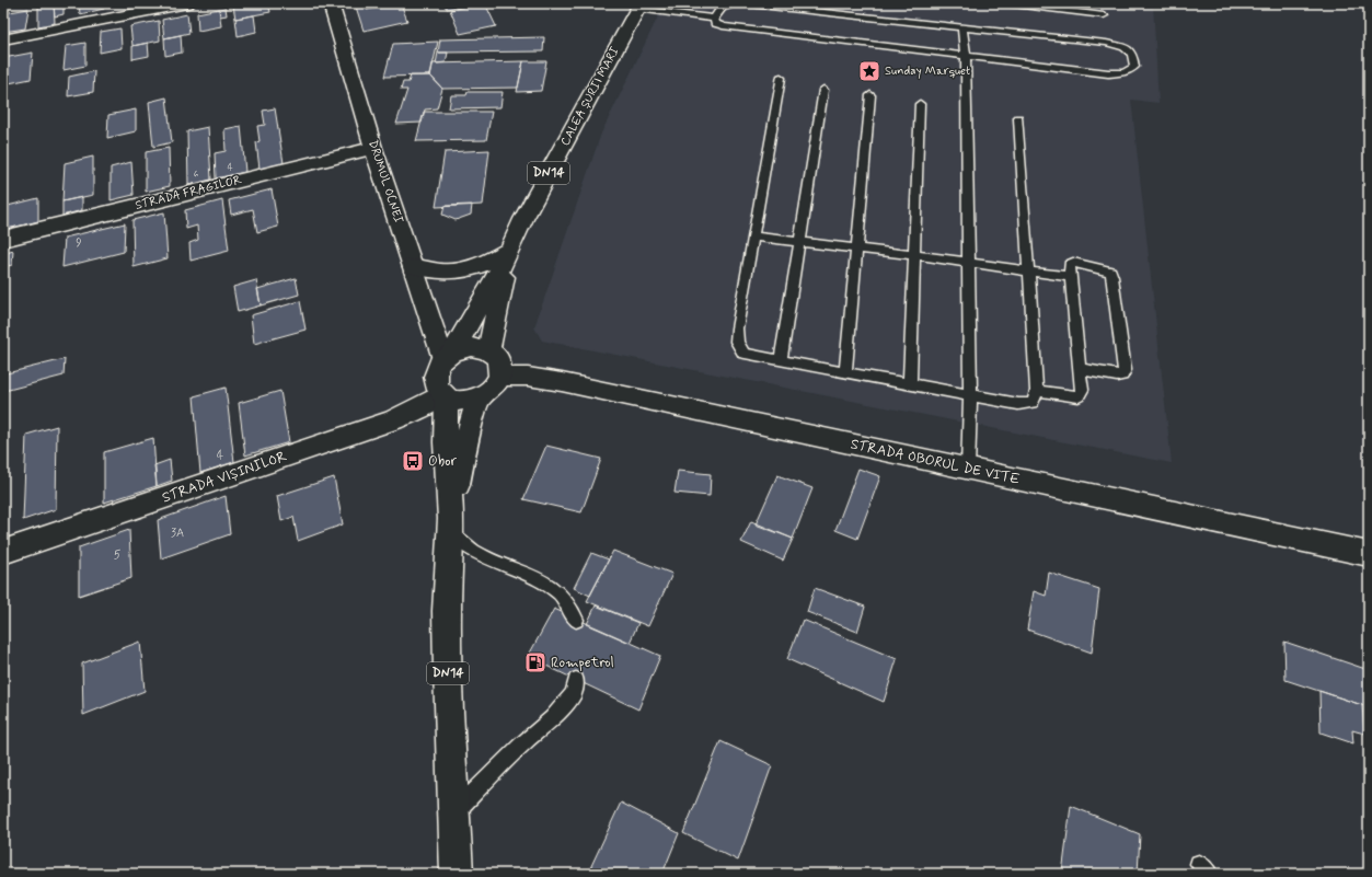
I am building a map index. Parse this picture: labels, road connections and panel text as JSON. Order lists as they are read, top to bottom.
{
  "streets": {
    "street": [
      "CALEA ȘURII MARI",
      "DN14",
      "DRUMUL OCNEI",
      "STRADA FRAGILOR",
      "STRADA OBORUL DE VITE",
      "STRADA VIȘINILOR"
    ]
  },
  "crossings": [
    ["CALEA ȘURII MARI", "DRUMUL OCNEI"],
    ["CALEA ȘURII MARI", "STRADA OBORUL DE VITE"],
    ["CALEA ȘURII MARI", "STRADA VIȘINILOR"],
    ["DRUMUL OCNEI", "STRADA FRAGILOR"],
    ["DRUMUL OCNEI", "STRADA OBORUL DE VITE"],
    ["DRUMUL OCNEI", "STRADA VIȘINILOR"],
    ["STRADA OBORUL DE VITE", "STRADA VIȘINILOR"]
  ],
  "places": {
    "place": ["Sunday Marquet"],
    "bus stop": ["Obor"],
    "fuel station": ["Rompetrol"]
  },
  "house_numbers": [
    "4",
    "6",
    "9",
    "4",
    "3A",
    "5"
  ]
}
